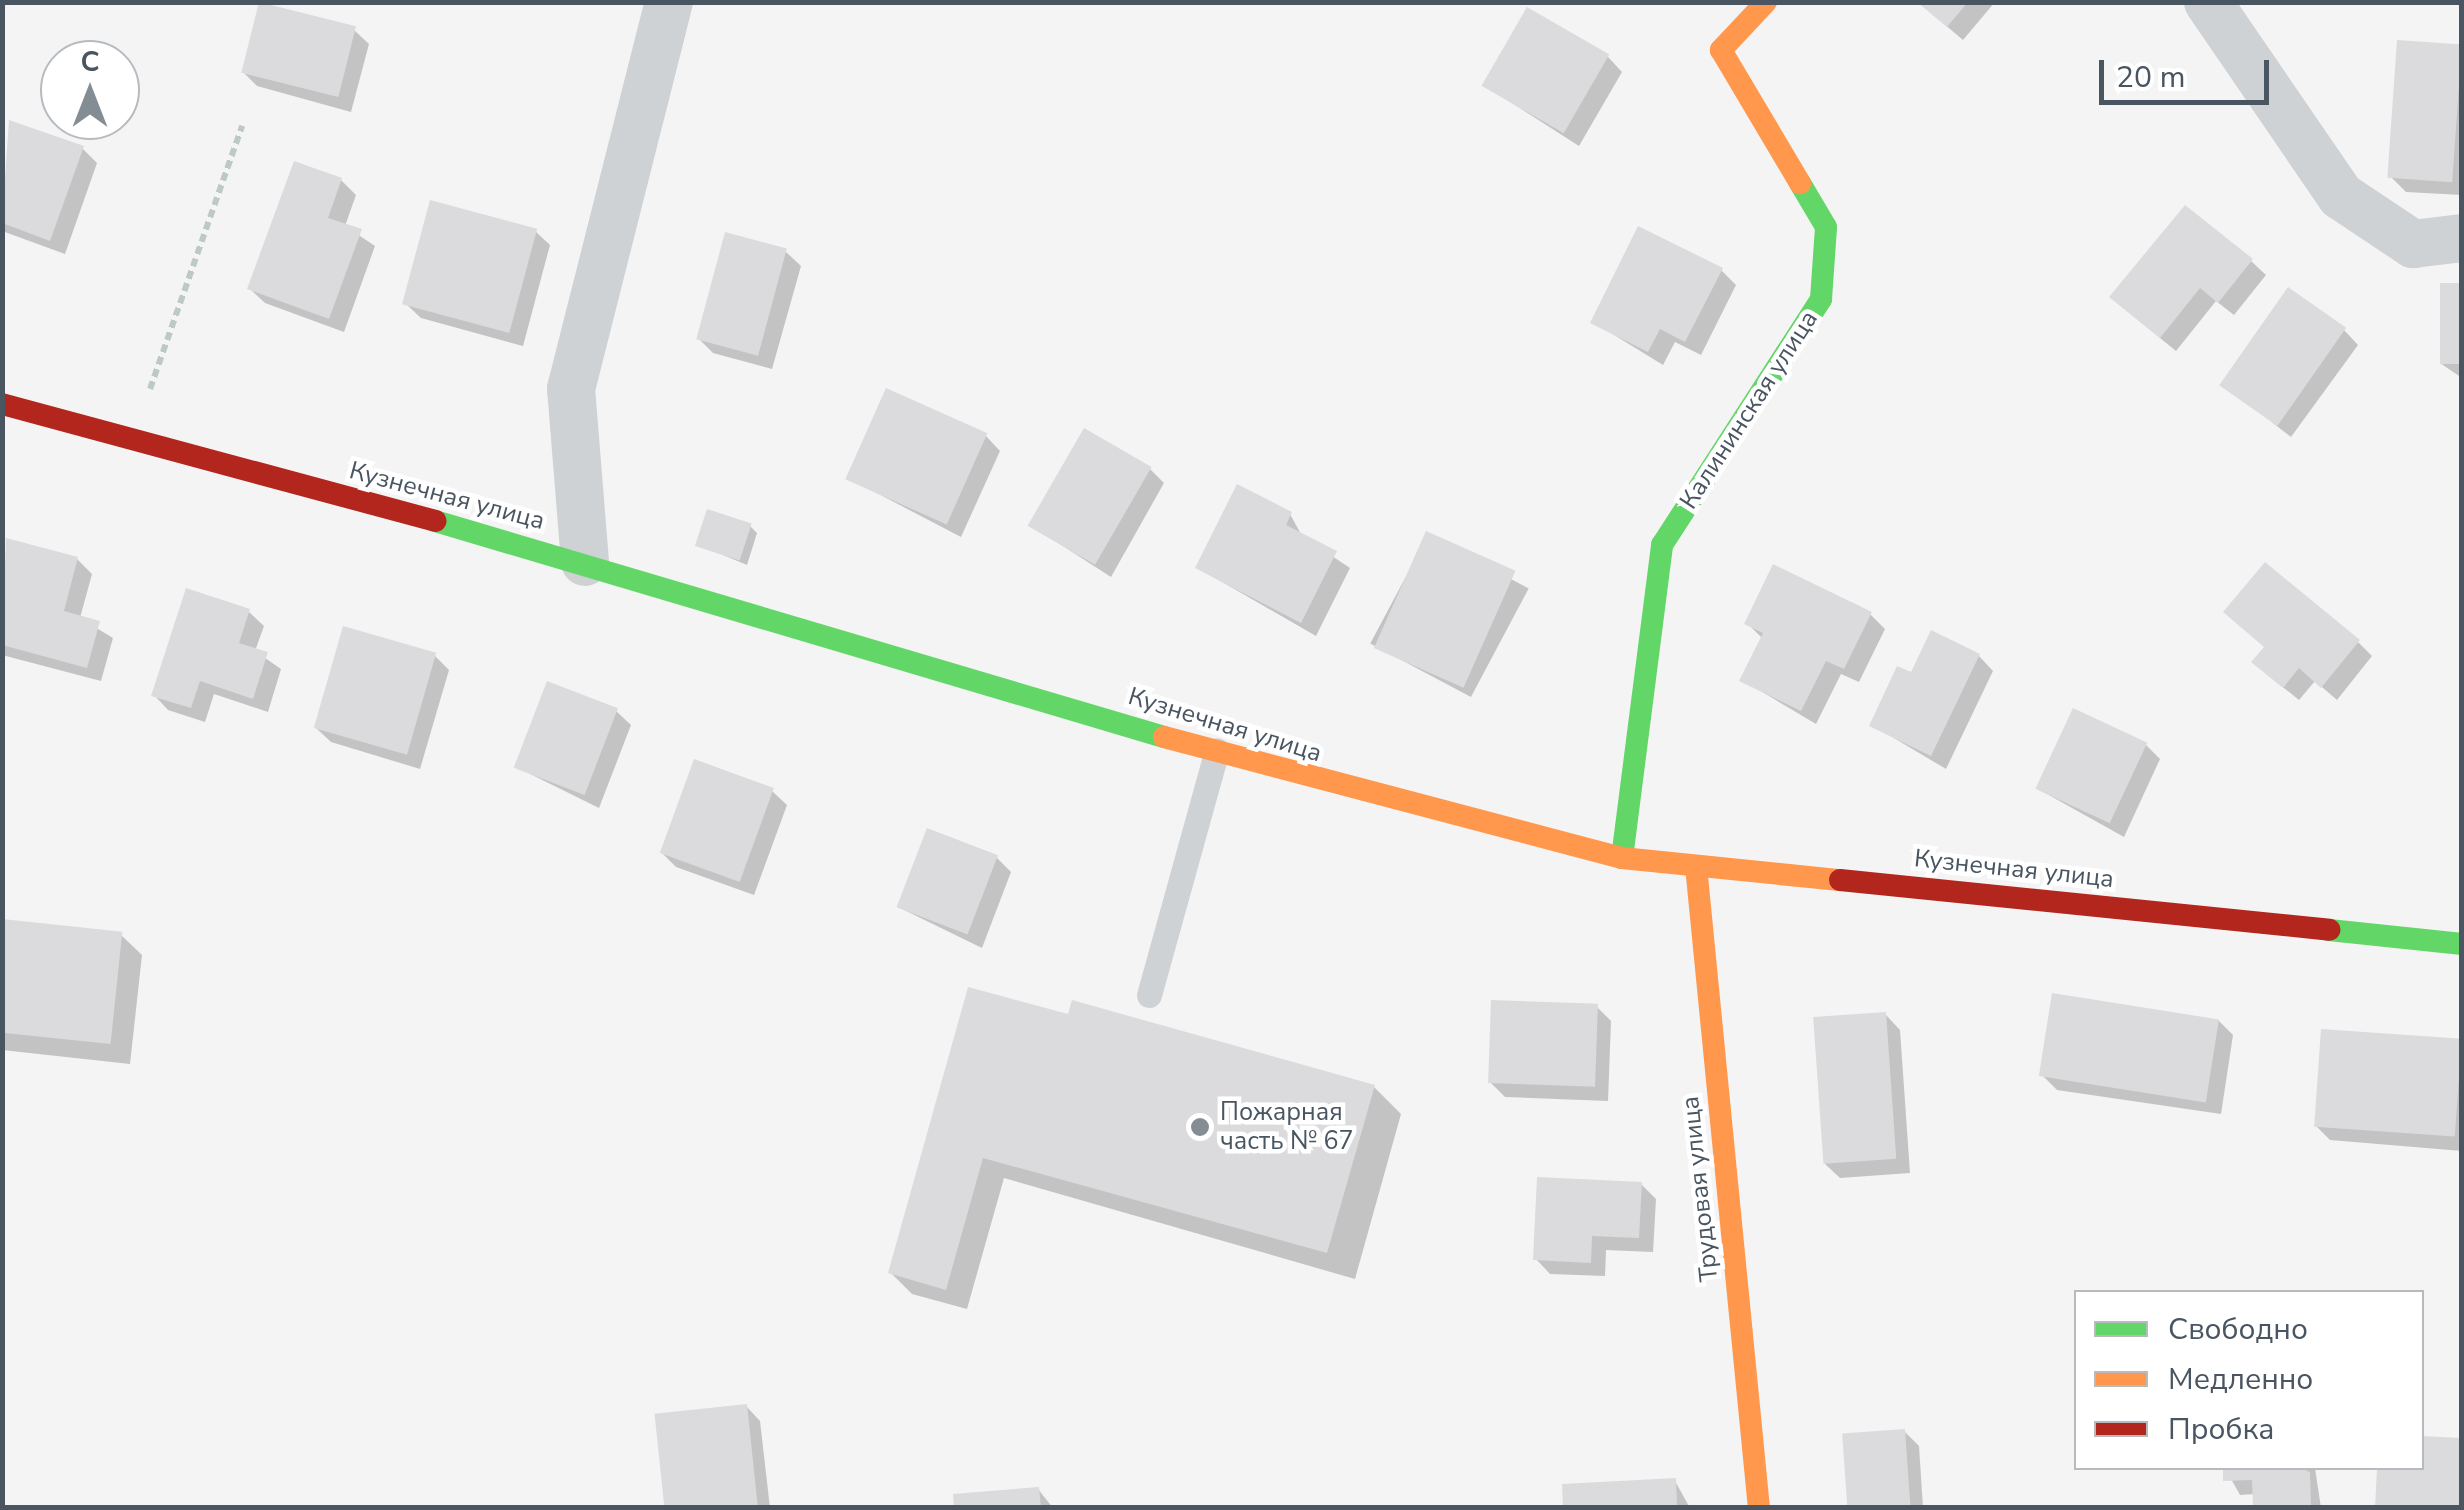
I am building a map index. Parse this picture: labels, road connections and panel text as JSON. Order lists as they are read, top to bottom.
{
  "streets": {
    "street": ["Калининская улица", "Кузнечная улица", "Трудовая улица"]
  },
  "crossings": [
    ["Калининская улица", "Кузнечная улица"],
    ["Кузнечная улица", "Трудовая улица"]
  ],
  "places": ["Пожарная часть № 67"],
  "legend": ["Свободно", "Медленно", "Пробка"],
  "scale_bar": "20 m",
  "north": "top"
}
